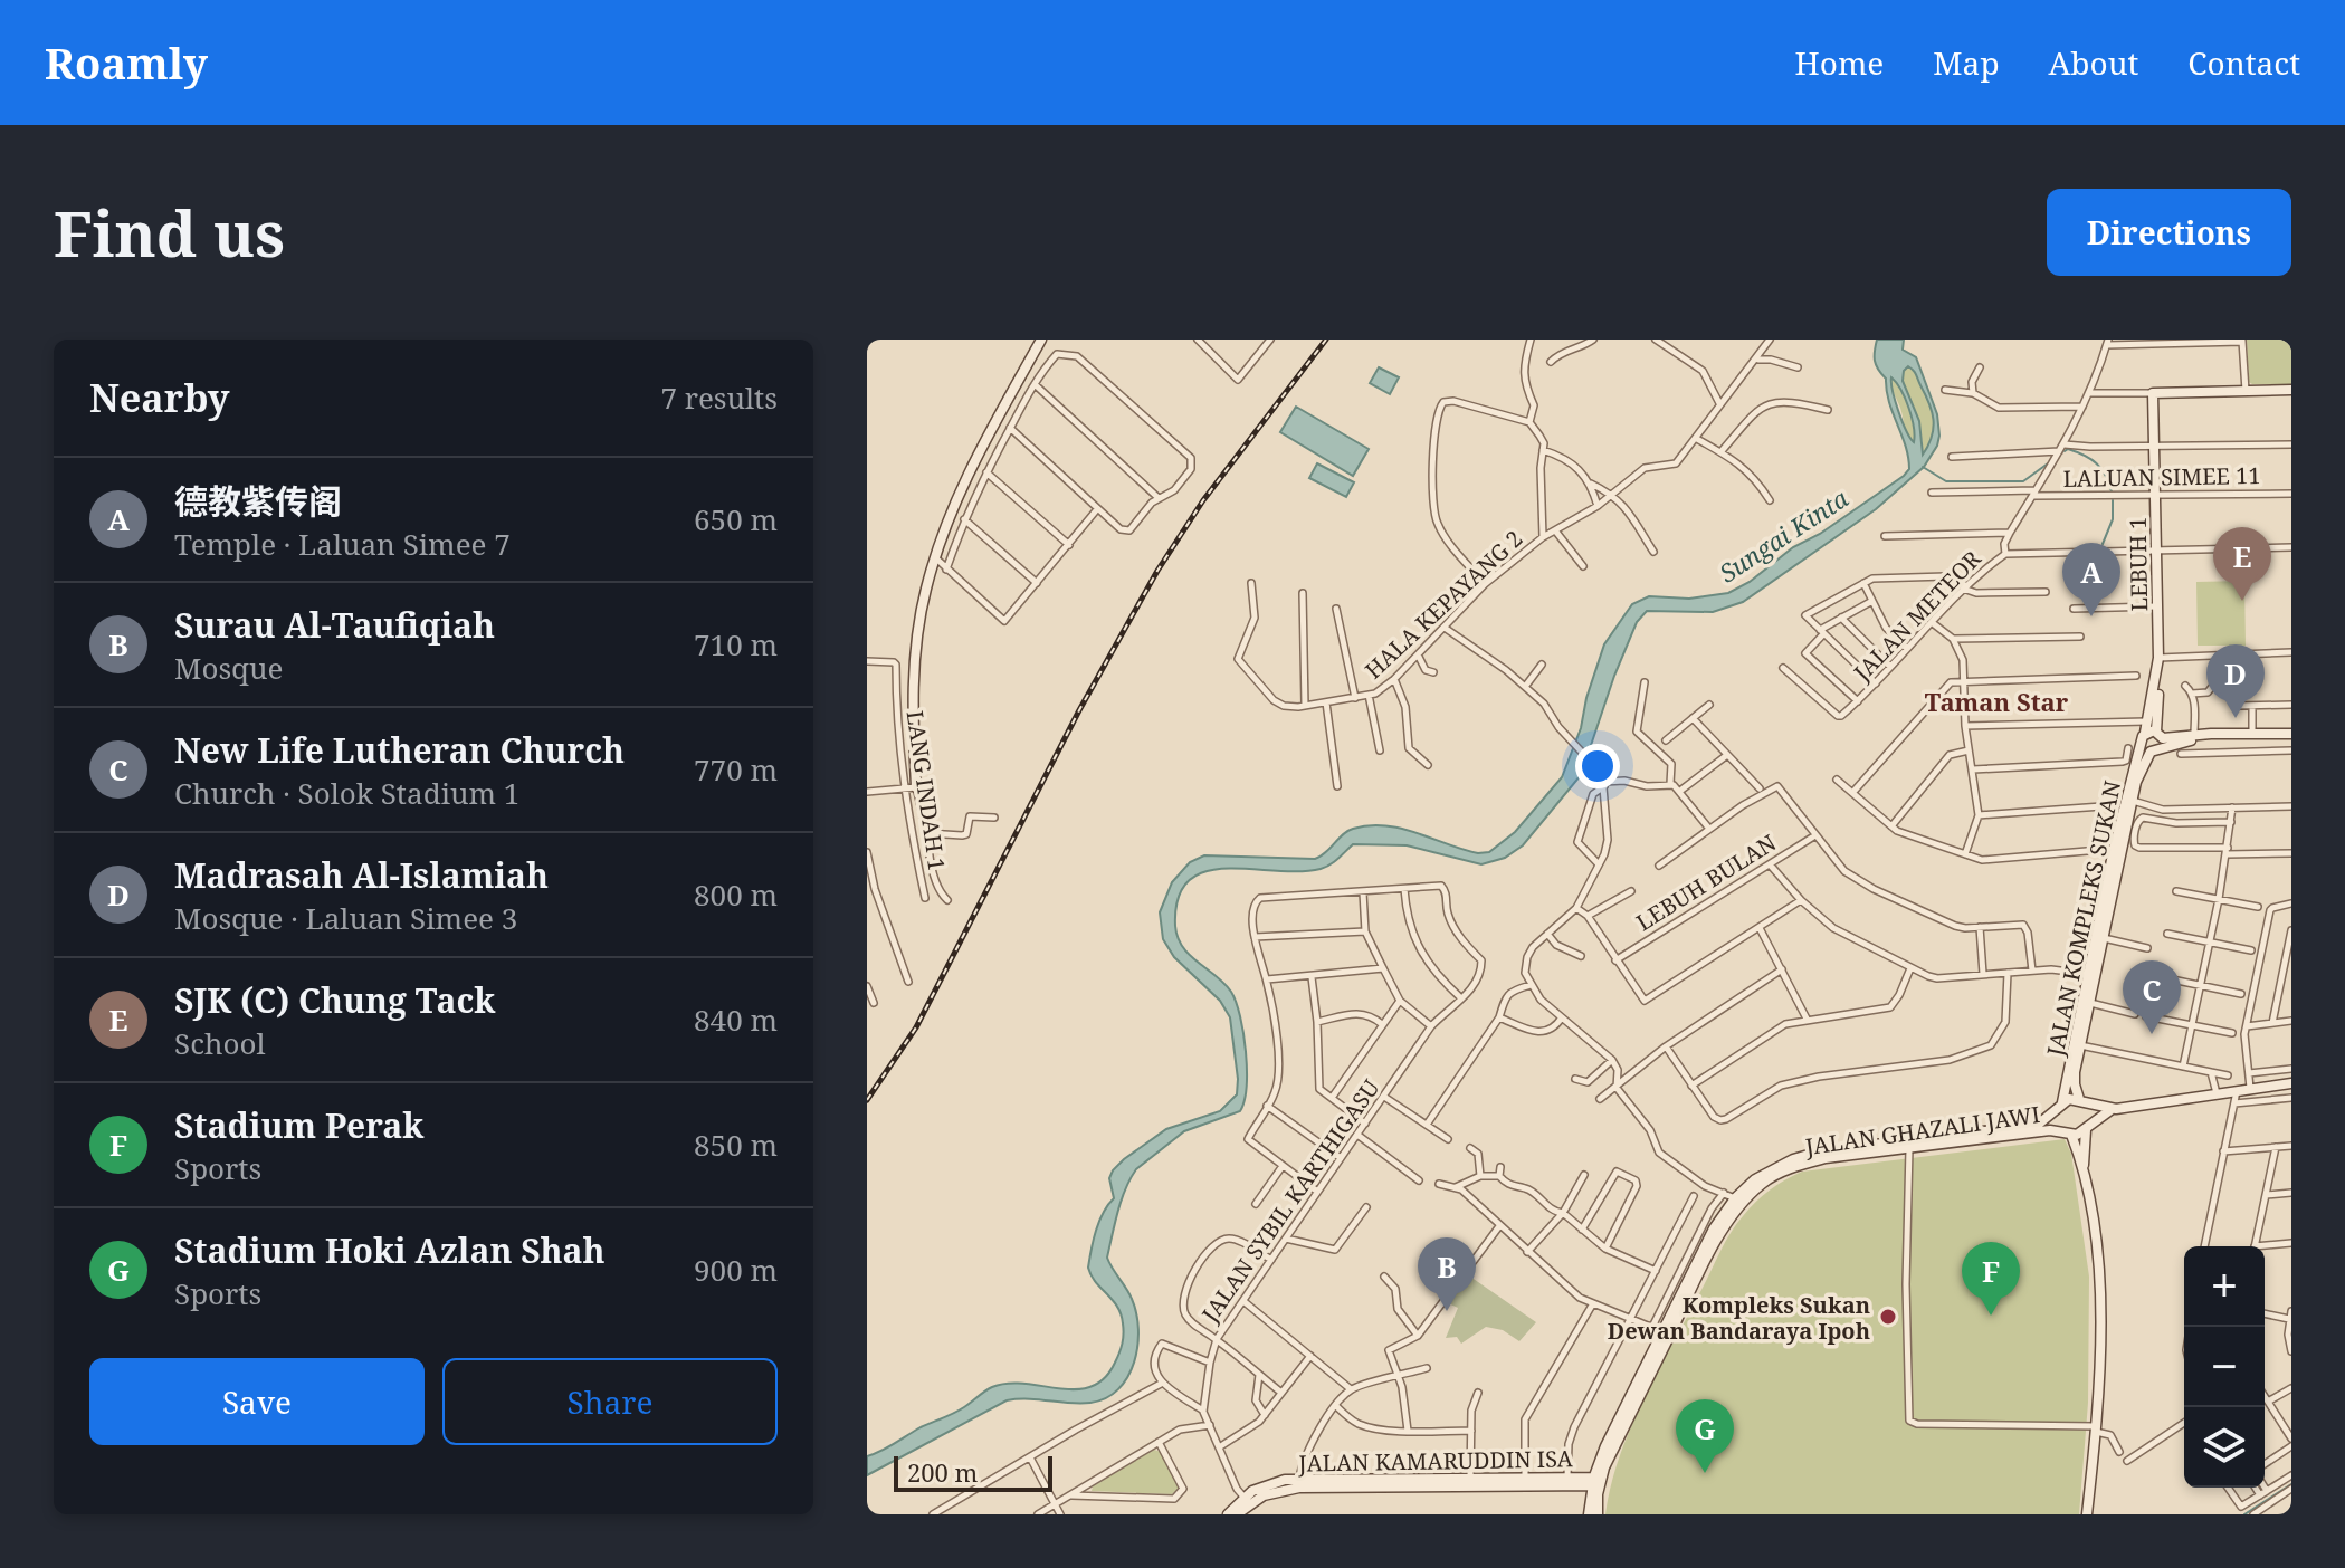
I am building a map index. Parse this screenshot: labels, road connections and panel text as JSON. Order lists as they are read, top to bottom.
{
  "streets": {
    "main road": [
      "LEBUH 1",
      "JALAN KOMPLEKS SUKAN",
      "JALAN GHAZALI JAWI",
      "JALAN KAMARUDDIN ISA"
    ],
    "street": [
      "LALUAN SIMEE 11",
      "HALA KEPAYANG 2",
      "JALAN METEOR",
      "LANG INDAH 1",
      "LEBUH BULAN",
      "JALAN SYBIL KARTHIGASU"
    ]
  },
  "crossings": [
    ["LALUAN SIMEE 11", "LEBUH 1"],
    ["LALUAN SIMEE 11", "JALAN METEOR"],
    ["LEBUH 1", "JALAN KOMPLEKS SUKAN"],
    ["JALAN KOMPLEKS SUKAN", "JALAN GHAZALI JAWI"],
    ["JALAN GHAZALI JAWI", "JALAN KAMARUDDIN ISA"]
  ],
  "districts": ["Taman Star"],
  "water": ["Sungai Kinta"],
  "places": ["Kompleks Sukan Dewan Bandaraya Ipoh"],
  "scale_bar": "200 m",
  "page": {
    "header": "Roamly",
    "nav": [
      "Home",
      "Map",
      "About",
      "Contact"
    ],
    "buttons": [
      "Directions",
      ["Save", "Share"]
    ],
    "title": "Find us",
    "heading": ["Nearby", "7 results"],
    "list": [
      {
        "mark": "A",
        "name": "德教紫传阁",
        "note": "Temple · Laluan Simee 7",
        "value": "650 m"
      },
      {
        "mark": "B",
        "name": "Surau Al-Taufiqiah",
        "note": "Mosque",
        "value": "710 m"
      },
      {
        "mark": "C",
        "name": "New Life Lutheran Church",
        "note": "Church · Solok Stadium 1",
        "value": "770 m"
      },
      {
        "mark": "D",
        "name": "Madrasah Al-Islamiah",
        "note": "Mosque · Laluan Simee 3",
        "value": "800 m"
      },
      {
        "mark": "E",
        "name": "SJK (C) Chung Tack",
        "note": "School",
        "value": "840 m"
      },
      {
        "mark": "F",
        "name": "Stadium Perak",
        "note": "Sports",
        "value": "850 m"
      },
      {
        "mark": "G",
        "name": "Stadium Hoki Azlan Shah",
        "note": "Sports",
        "value": "900 m"
      }
    ],
    "pins": [
      "E",
      "A",
      "D",
      "C",
      "B",
      "F",
      "G"
    ],
    "map_buttons": ["+", "−"],
    "scale": "200 m"
  }
}
